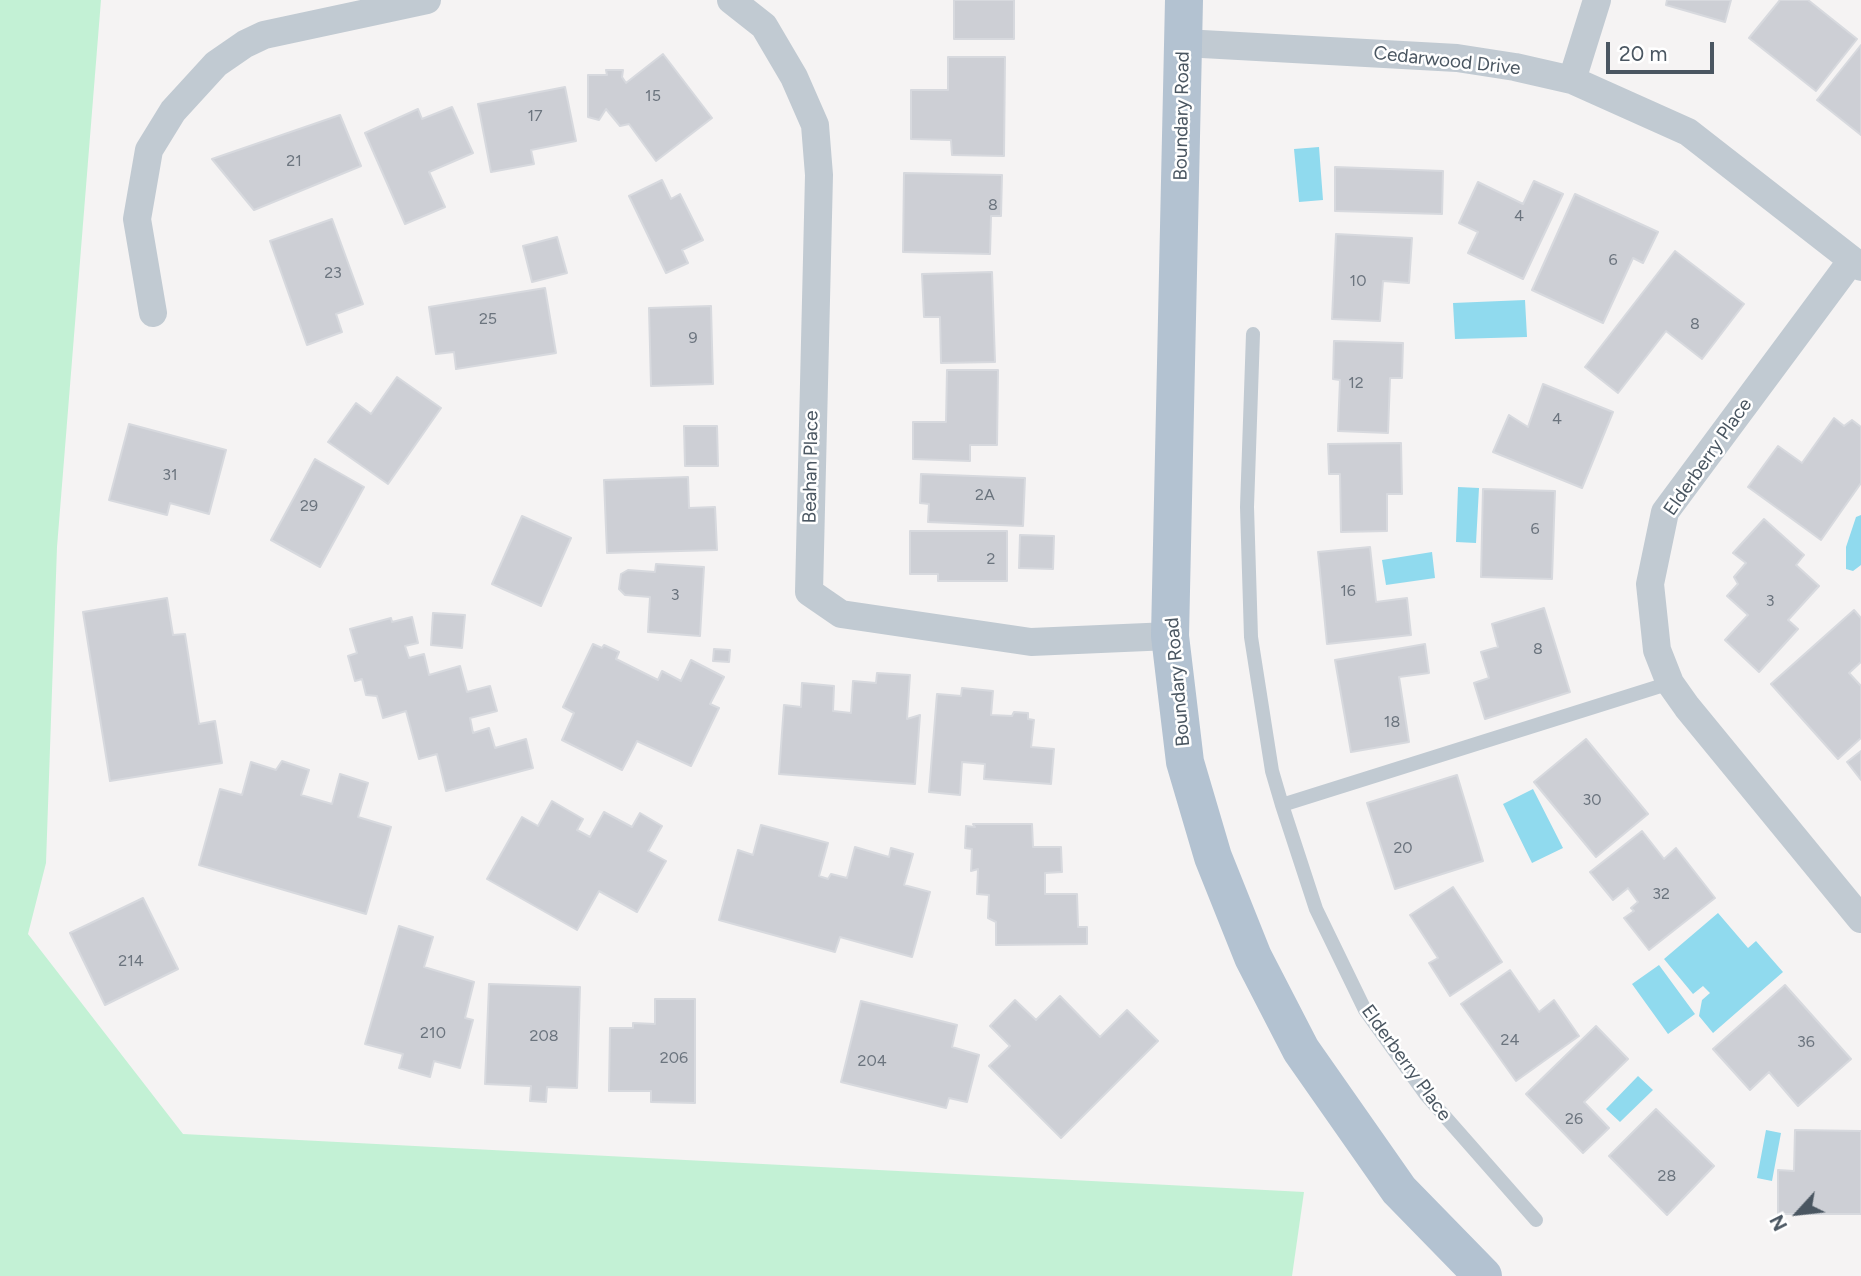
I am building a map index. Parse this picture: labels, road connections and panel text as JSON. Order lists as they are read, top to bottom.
{
  "streets": {
    "main road": ["Boundary Road"],
    "street": ["Cedarwood Drive", "Elderberry Place", "Beahan Place"]
  },
  "crossings": [
    ["Cedarwood Drive", "Boundary Road"],
    ["Cedarwood Drive", "Elderberry Place"],
    ["Boundary Road", "Beahan Place"]
  ],
  "house_numbers": [
    "15",
    "17",
    "21",
    "8",
    "4",
    "6",
    "23",
    "10",
    "25",
    "8",
    "9",
    "12",
    "4",
    "31",
    "2A",
    "29",
    "6",
    "2",
    "16",
    "3",
    "3",
    "8",
    "18",
    "30",
    "20",
    "32",
    "214",
    "210",
    "208",
    "24",
    "36",
    "206",
    "204",
    "26",
    "28"
  ],
  "scale_bar": "20 m",
  "north": "bottom left"
}
